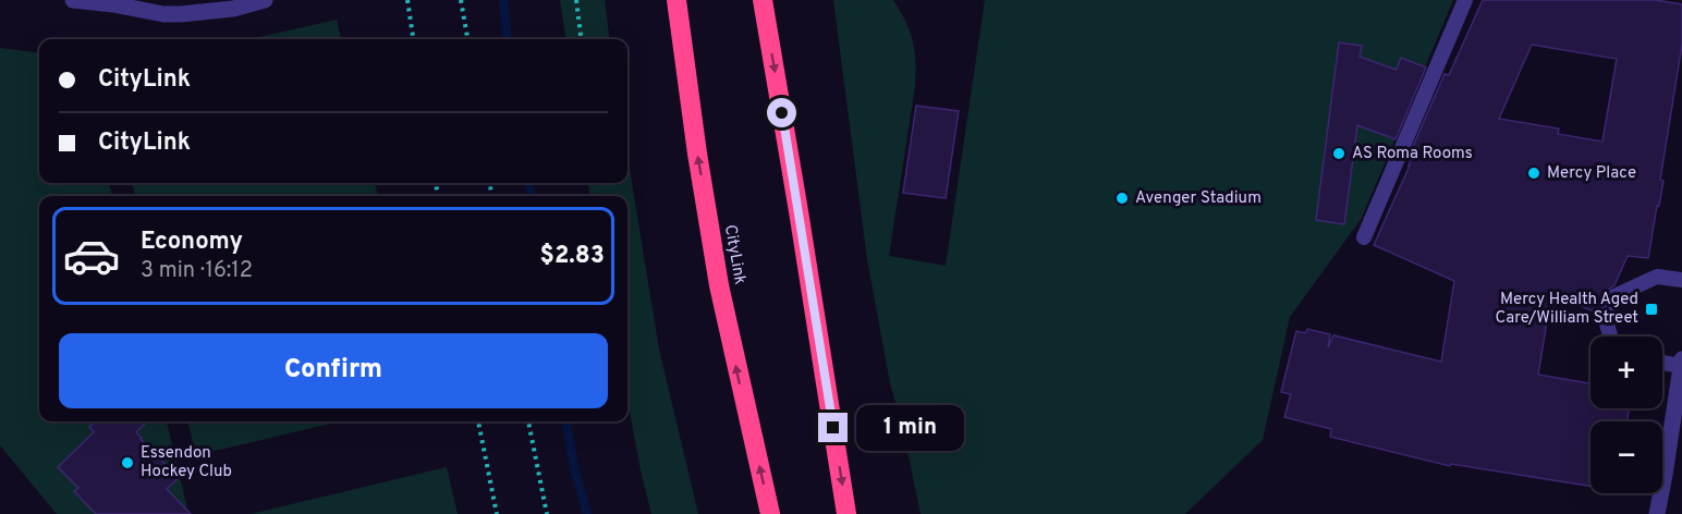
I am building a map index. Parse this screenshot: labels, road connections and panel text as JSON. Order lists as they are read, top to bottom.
{
  "streets": {
    "highway": ["CityLink"]
  },
  "places": {
    "other": [
      "AS Roma Rooms",
      "Mercy Place",
      "Avenger Stadium",
      "Essendon Hockey Club"
    ],
    "transit": ["Mercy Health Aged Care/William Street"]
  },
  "page": {
    "banner": ["CityLink", "CityLink"],
    "list": [
      {
        "name": "Economy",
        "note": "3 min · 16:12",
        "value": "$2.83"
      }
    ],
    "buttons": "Confirm",
    "map_buttons": ["+", "−"],
    "bubble": "1 min"
  }
}
